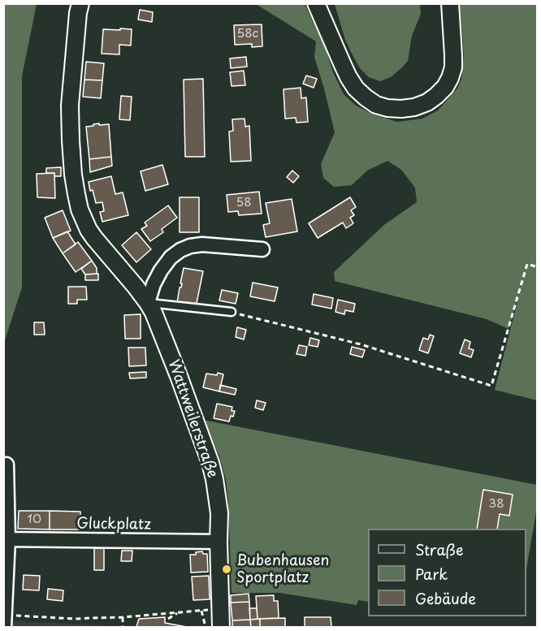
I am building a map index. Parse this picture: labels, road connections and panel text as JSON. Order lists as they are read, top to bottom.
{
  "streets": {
    "street": ["Wattweilerstraße", "Gluckplatz"]
  },
  "crossings": [
    ["Wattweilerstraße", "Gluckplatz"]
  ],
  "places": ["Bubenhausen Sportplatz"],
  "house_numbers": [
    "58c",
    "58",
    "38",
    "10"
  ],
  "legend": ["Straße", "Park", "Gebäude"]
}
